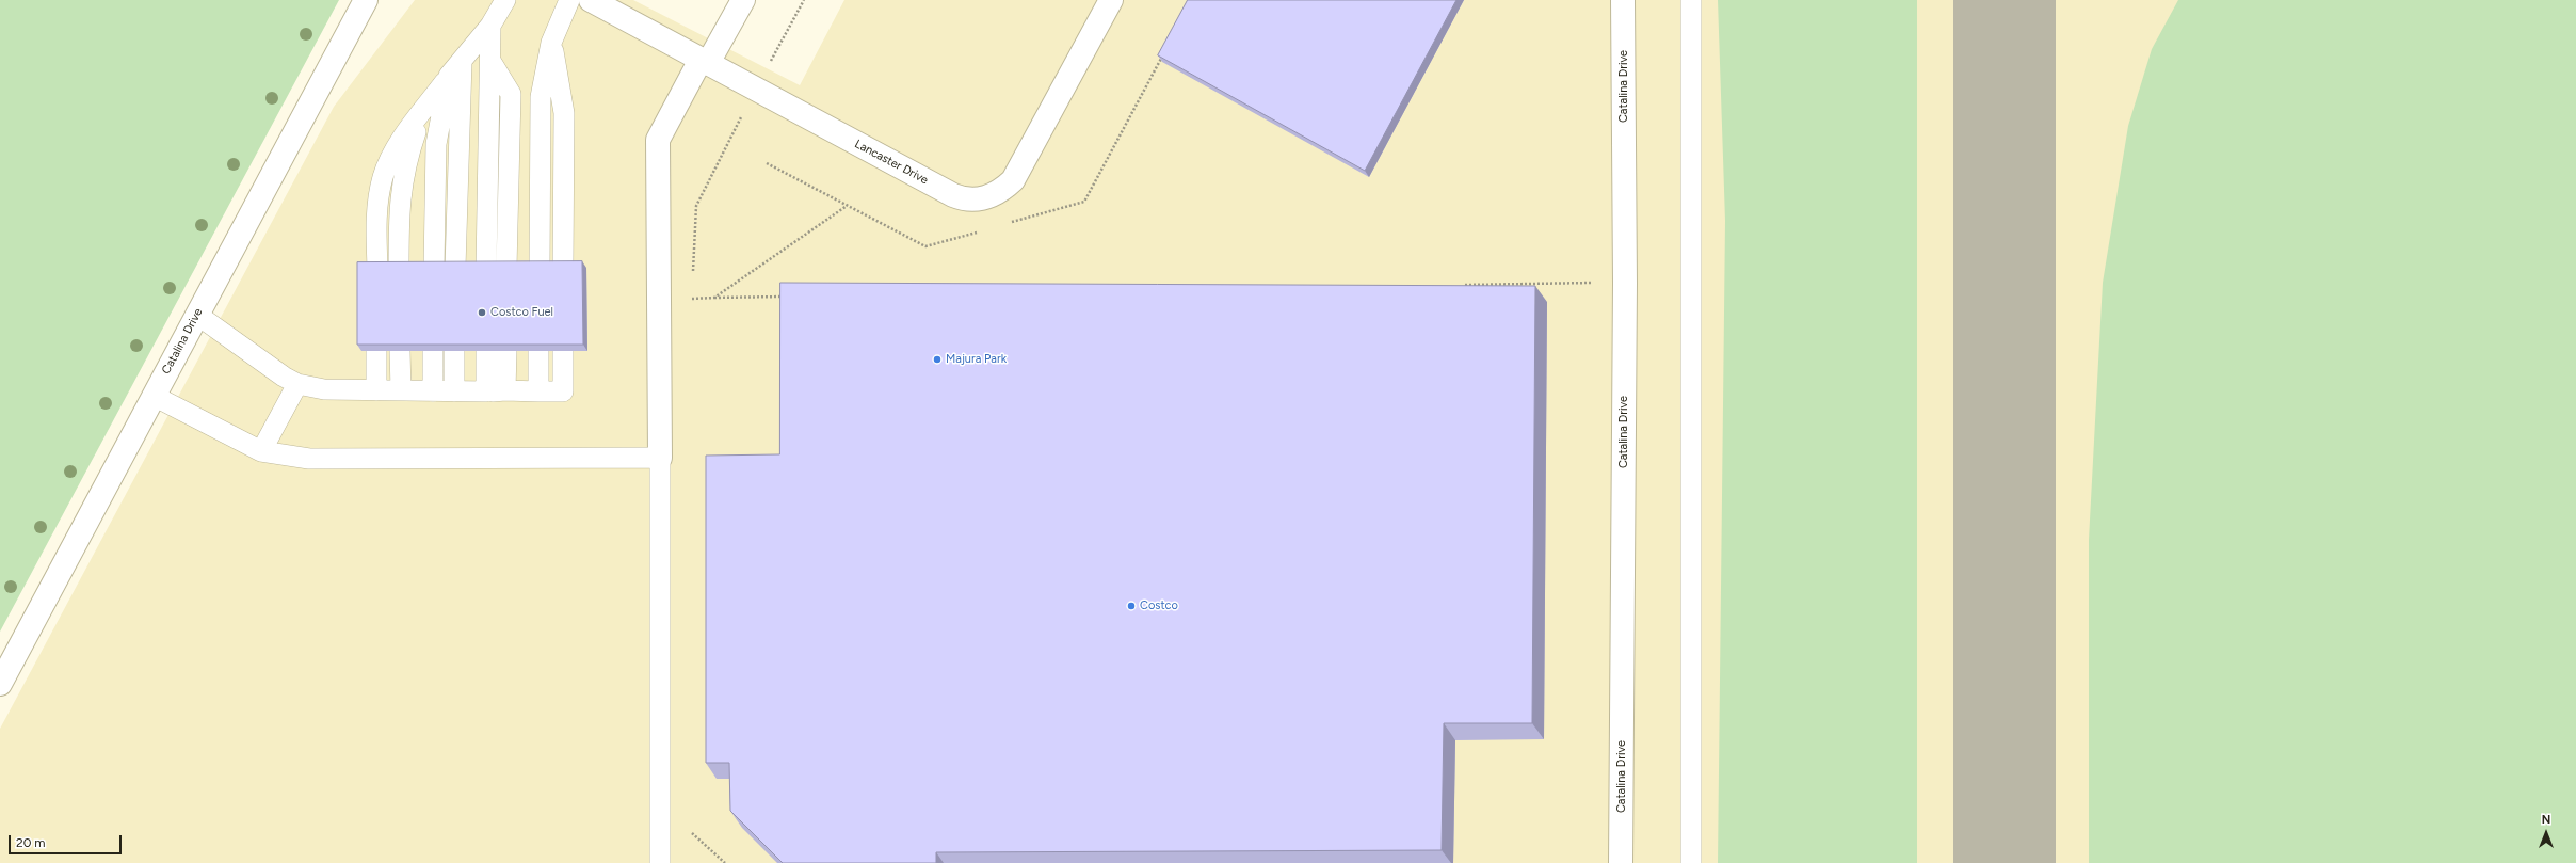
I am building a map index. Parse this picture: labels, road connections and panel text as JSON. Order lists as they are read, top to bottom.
{
  "streets": {
    "street": ["Catalina Drive", "Lancaster Drive"]
  },
  "places": ["Costco Fuel", "Majura Park", "Costco"],
  "scale_bar": "20 m",
  "north": "top"
}
